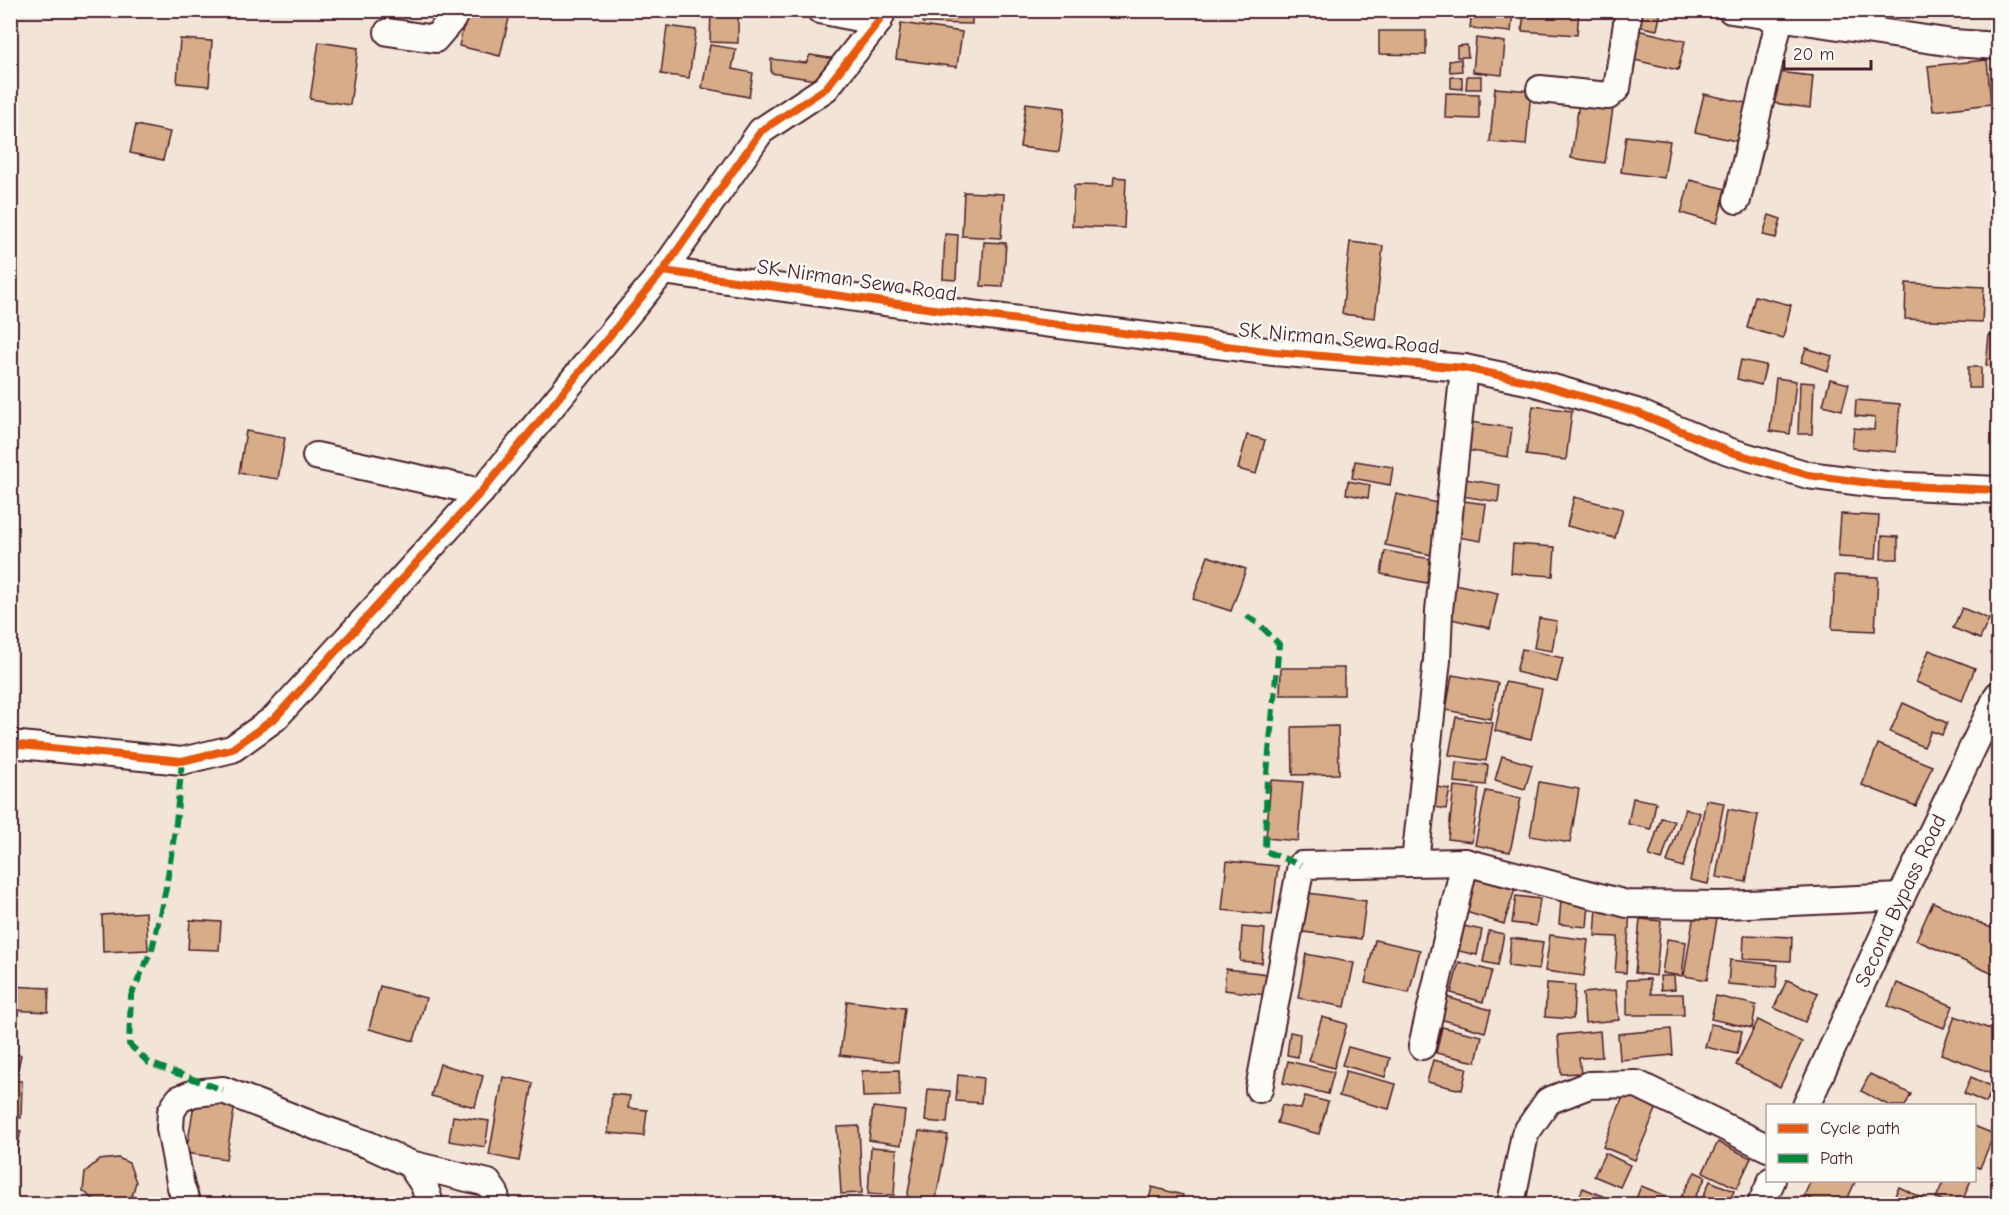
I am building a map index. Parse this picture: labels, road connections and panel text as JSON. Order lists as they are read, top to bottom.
{
  "streets": {
    "street": ["SK Nirman Sewa Road", "Second Bypass Road"]
  },
  "legend": ["Cycle path", "Path"],
  "scale_bar": "20 m"
}
